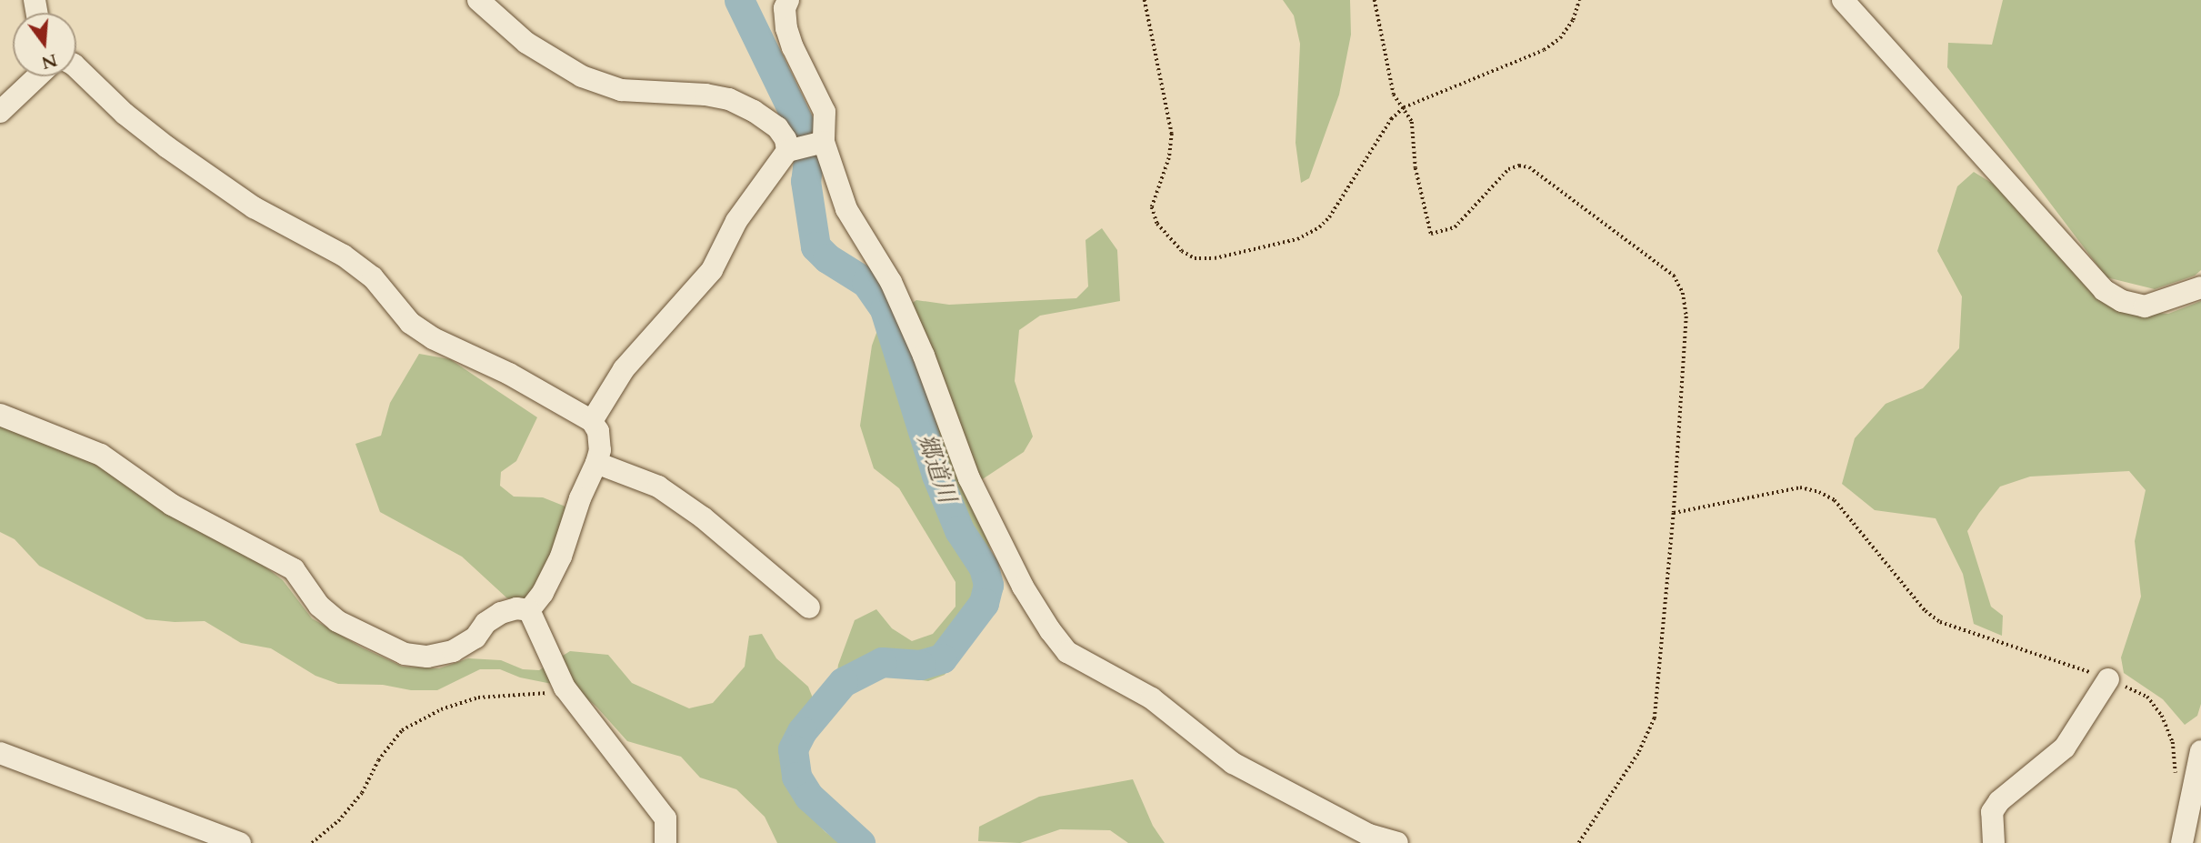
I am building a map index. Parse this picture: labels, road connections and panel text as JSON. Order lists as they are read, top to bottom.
{
  "water": ["郷道川"],
  "north": "bottom"
}
